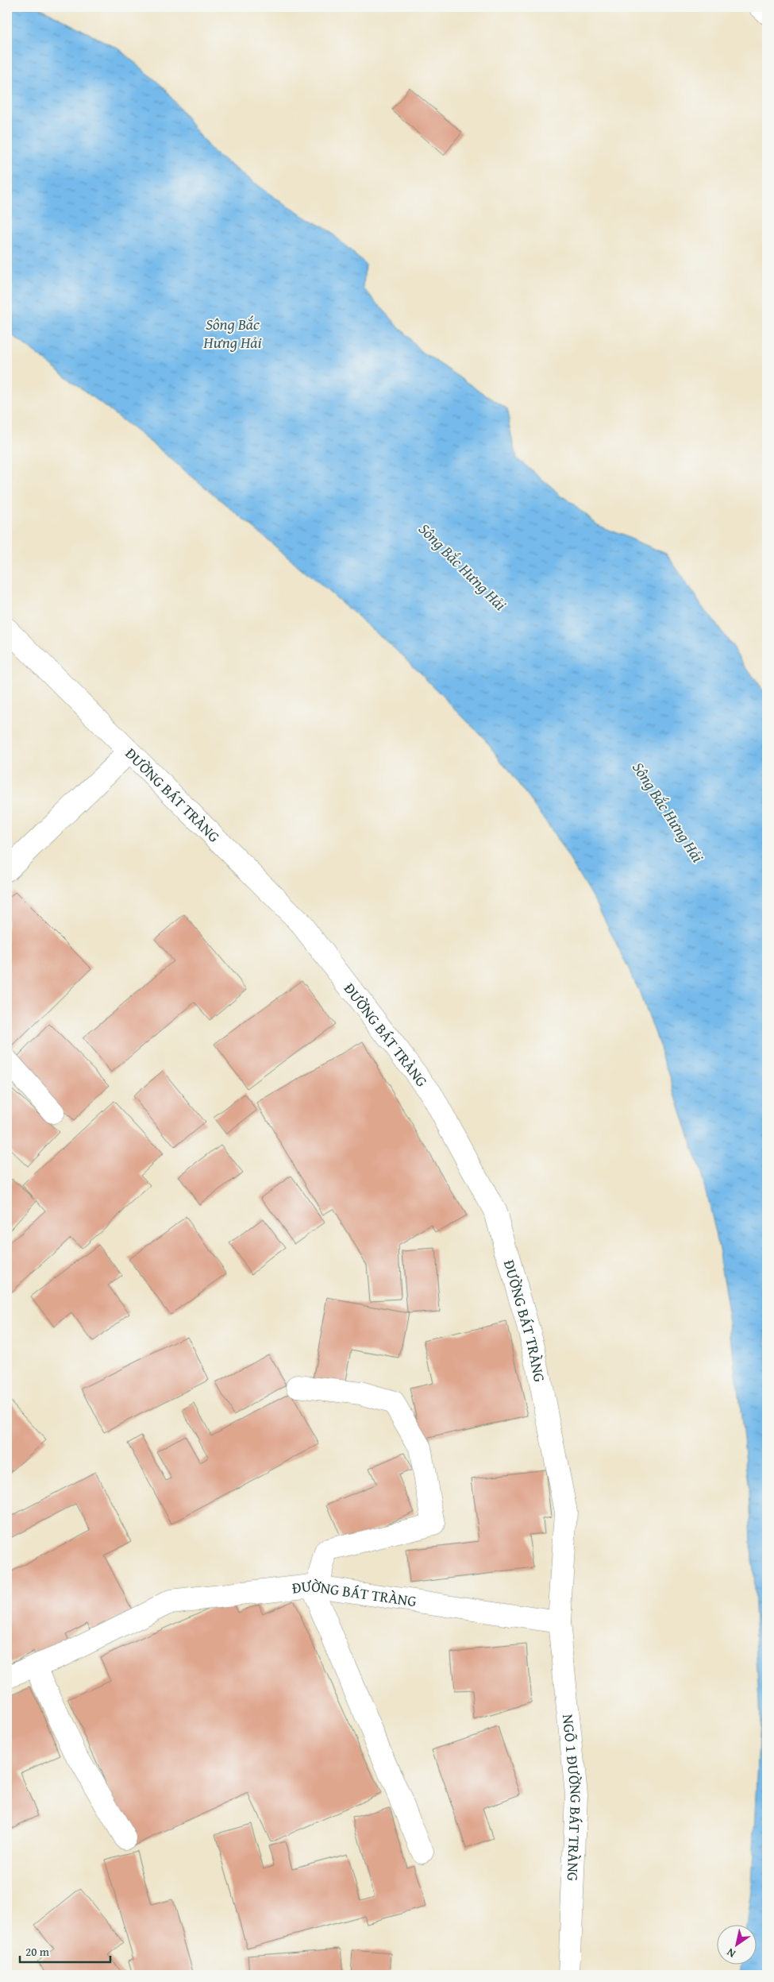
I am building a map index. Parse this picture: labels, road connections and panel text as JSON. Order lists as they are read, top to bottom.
{
  "streets": {
    "street": ["ĐƯỜNG BÁT TRÀNG", "NGÕ 1 ĐƯỜNG BÁT TRÀNG"]
  },
  "crossings": [
    ["ĐƯỜNG BÁT TRÀNG", "NGÕ 1 ĐƯỜNG BÁT TRÀNG"]
  ],
  "water": ["Sông Bắc Hưng Hải"],
  "scale_bar": "20 m",
  "north": "bottom left"
}
